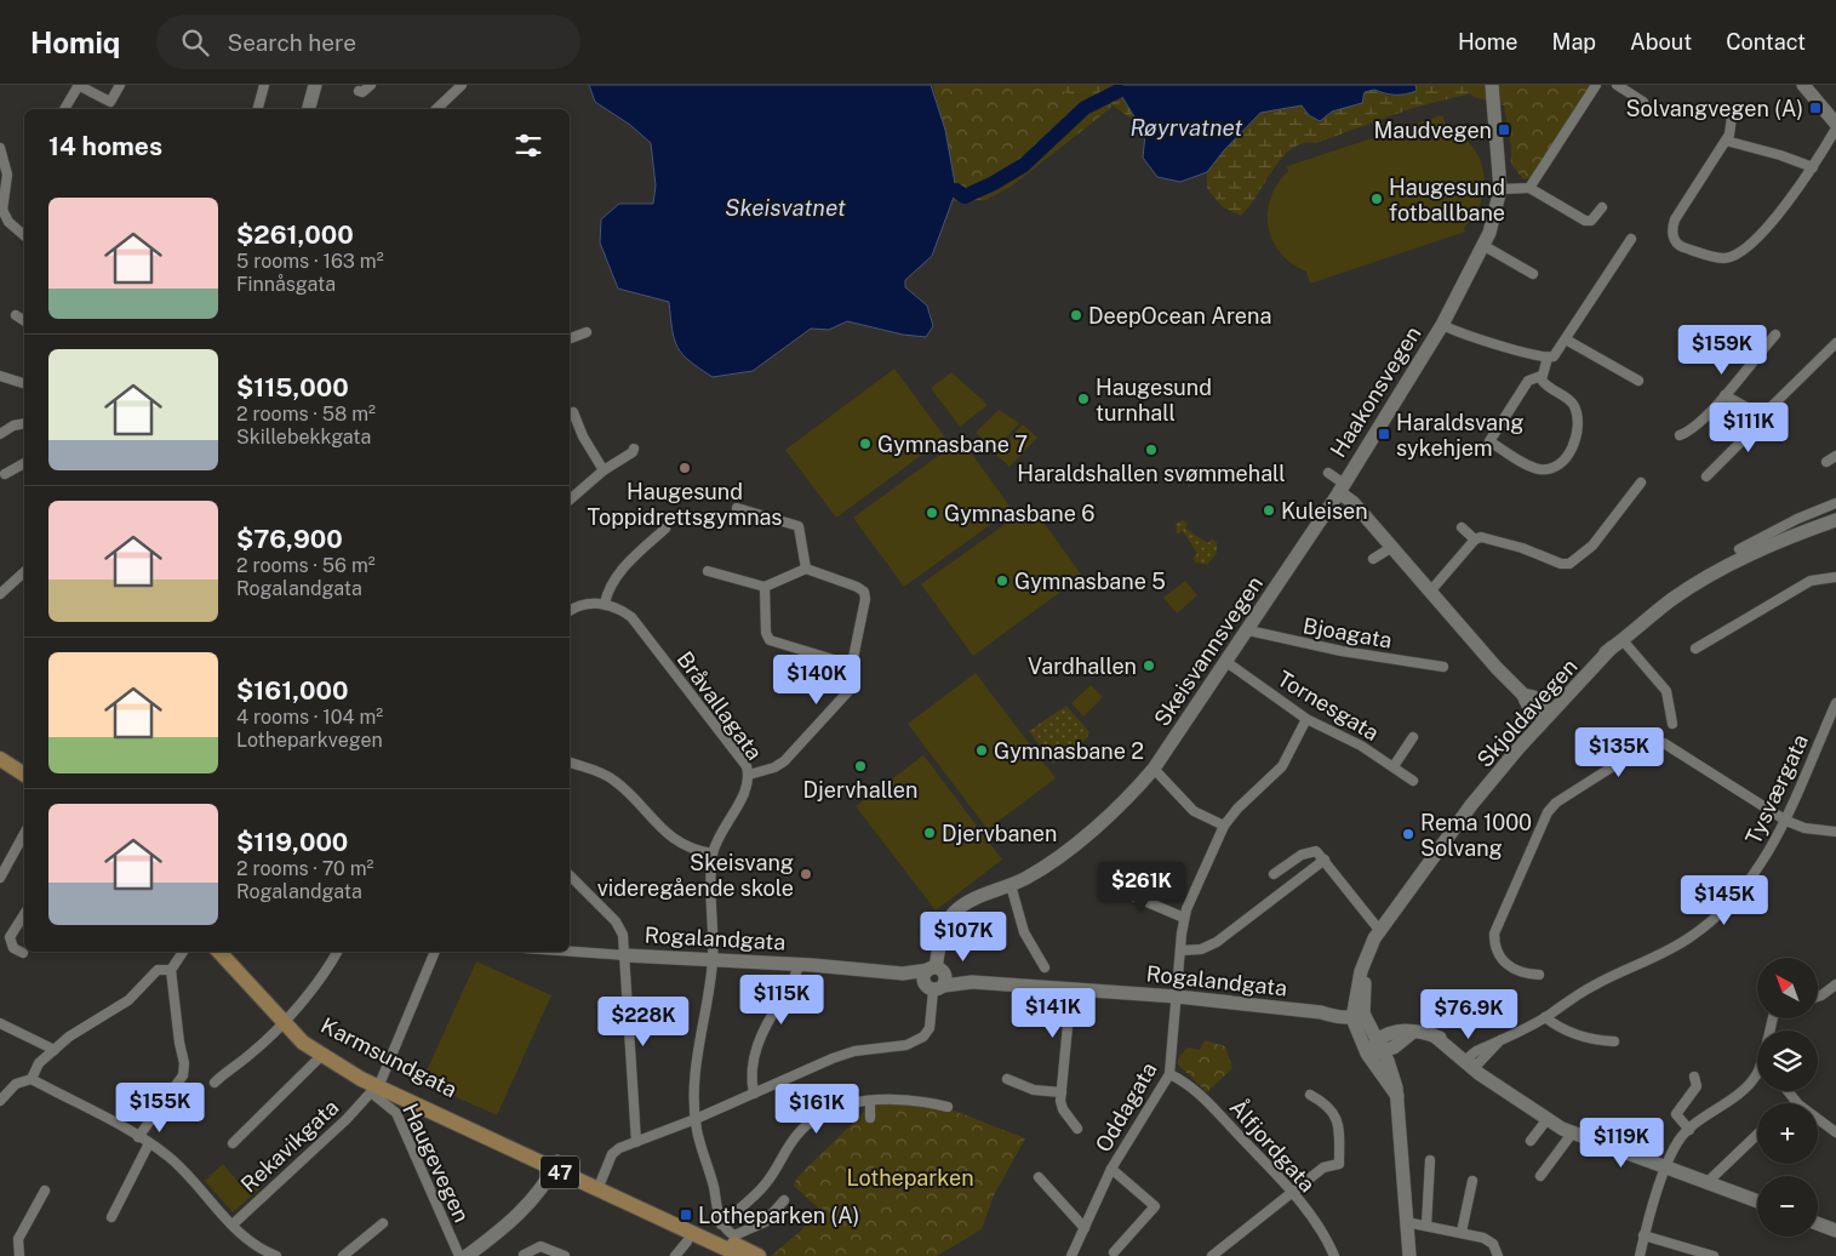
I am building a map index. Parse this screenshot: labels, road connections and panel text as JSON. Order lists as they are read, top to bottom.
{
  "streets": {
    "main road": ["Karmsundgata", "47"],
    "street": [
      "Haakonsvegen",
      "Bjoagata",
      "Skeisvannsvegen",
      "Bråvallagata",
      "Tornesgata",
      "Skjoldavegen",
      "Tysværgata",
      "Rogalandgata",
      "Oddagata",
      "Rekavikgata",
      "Ålfjordgata",
      "Haugevegen"
    ]
  },
  "crossings": [
    ["Haakonsvegen", "Skeisvannsvegen"],
    ["Haakonsvegen", "Skjoldavegen"],
    ["Bjoagata", "Skeisvannsvegen"],
    ["Skeisvannsvegen", "Tornesgata"],
    ["Skeisvannsvegen", "Rogalandgata"],
    ["Bråvallagata", "Rogalandgata"],
    ["Tornesgata", "Oddagata"],
    ["Skjoldavegen", "Rogalandgata"],
    ["Rogalandgata", "Oddagata"],
    ["Karmsundgata", "Rekavikgata"],
    ["Karmsundgata", "Haugevegen"],
    ["Karmsundgata", "47"],
    ["Oddagata", "Ålfjordgata"],
    ["Rekavikgata", "Haugevegen"]
  ],
  "water": ["Røyrvatnet", "Skeisvatnet"],
  "parks": ["Lotheparken"],
  "places": {
    "transit": [
      "Solvangvegen (A)",
      "Maudvegen",
      "Haraldsvang sykehjem",
      "Lotheparken (A)"
    ],
    "other": [
      "Haugesund fotballbane",
      "DeepOcean Arena",
      "Haugesund turnhall",
      "Gymnasbane 7",
      "Haraldshallen svømmehall",
      "Haugesund Toppidrettsgymnas",
      "Kuleisen",
      "Gymnasbane 6",
      "Gymnasbane 5",
      "Vardhallen",
      "Gymnasbane 2",
      "Djervhallen",
      "Djervbanen",
      "Rema 1000 Solvang",
      "Skeisvang videregående skole"
    ]
  },
  "north": "top left",
  "page": {
    "header": "Homiq",
    "search": "Search here",
    "nav": [
      "Home",
      "Map",
      "About",
      "Contact"
    ],
    "heading": "14 homes",
    "list": [
      {
        "name": "$261,000",
        "note": "5 rooms · 163 m² · Finnåsgata"
      },
      {
        "name": "$115,000",
        "note": "2 rooms · 58 m² · Skillebekkgata"
      },
      {
        "name": "$76,900",
        "note": "2 rooms · 56 m² · Rogalandgata"
      },
      {
        "name": "$161,000",
        "note": "4 rooms · 104 m² · Lotheparkvegen"
      },
      {
        "name": "$119,000",
        "note": "2 rooms · 70 m² · Rogalandgata"
      }
    ],
    "price": [
      "$159K",
      "$111K",
      "$140K",
      "$135K",
      "$261K",
      "$145K",
      "$107K",
      "$115K",
      "$141K",
      "$76.9K",
      "$228K",
      "$155K",
      "$161K",
      "$119K"
    ],
    "map_buttons": ["+", "−"]
  }
}
